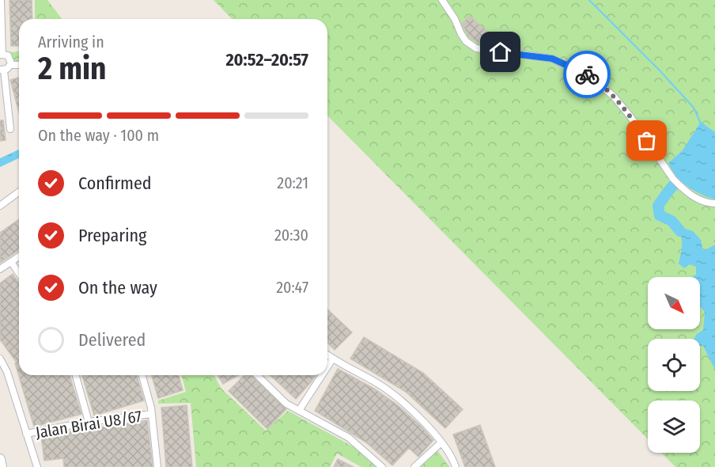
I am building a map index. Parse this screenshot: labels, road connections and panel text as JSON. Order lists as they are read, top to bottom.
{
  "streets": {
    "street": ["Jalan Birai U8/67"]
  },
  "north": "bottom right",
  "page": {
    "heading": ["2 min", "Arriving in", "20:52–20:57"],
    "bar": "On the way · 100 m",
    "list": [
      ["Confirmed", "20:21"],
      ["Preparing", "20:30"],
      ["On the way", "20:47"],
      "Delivered"
    ]
  }
}
